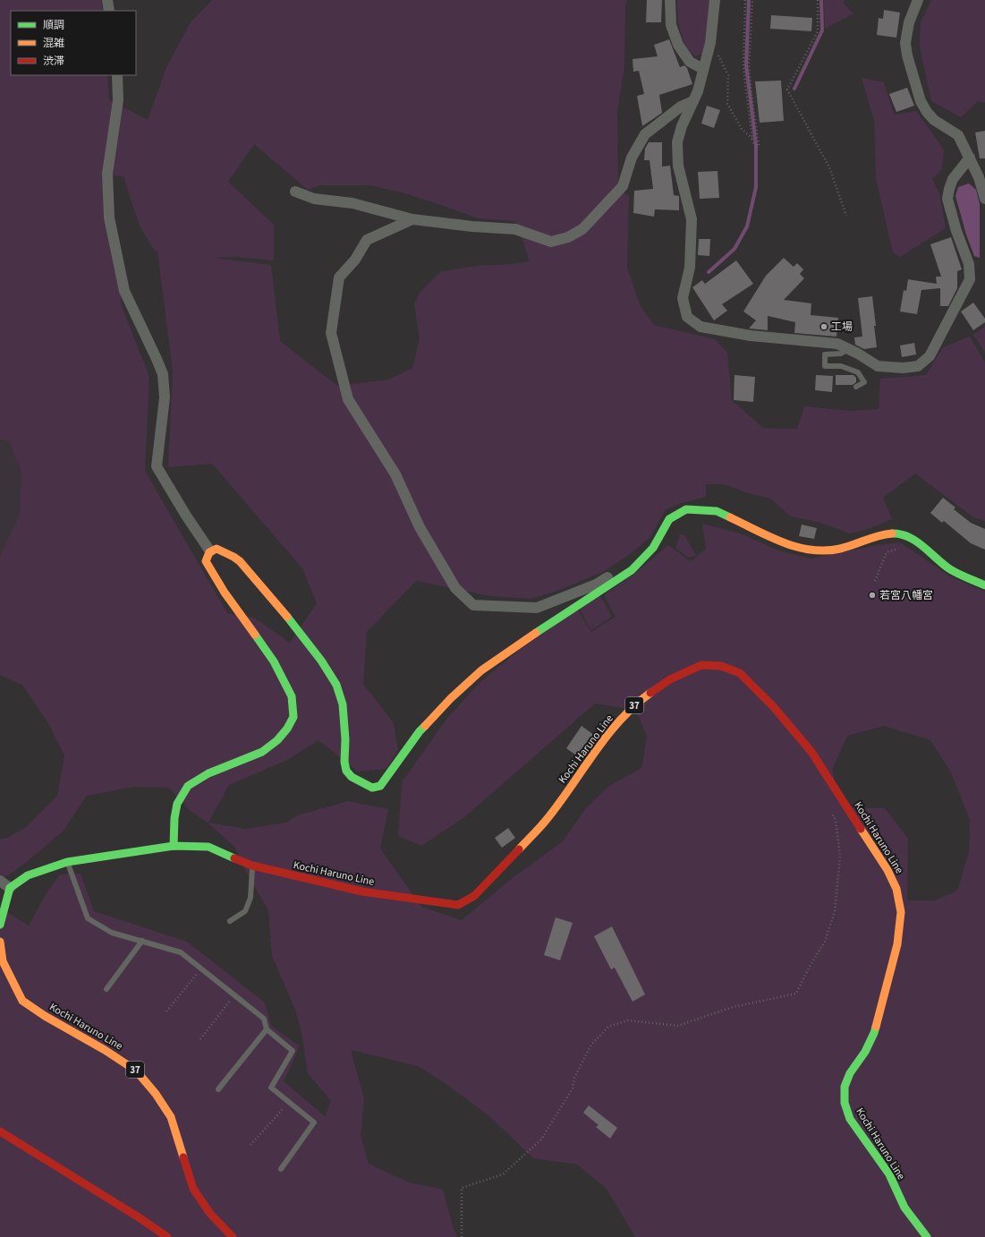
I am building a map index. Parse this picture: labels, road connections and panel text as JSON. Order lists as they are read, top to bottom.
{
  "streets": {
    "main road": ["37", "Kochi Haruno Line"]
  },
  "places": ["工場", "若宮八幡宮"],
  "legend": ["順調", "混雑", "渋滞"]
}
